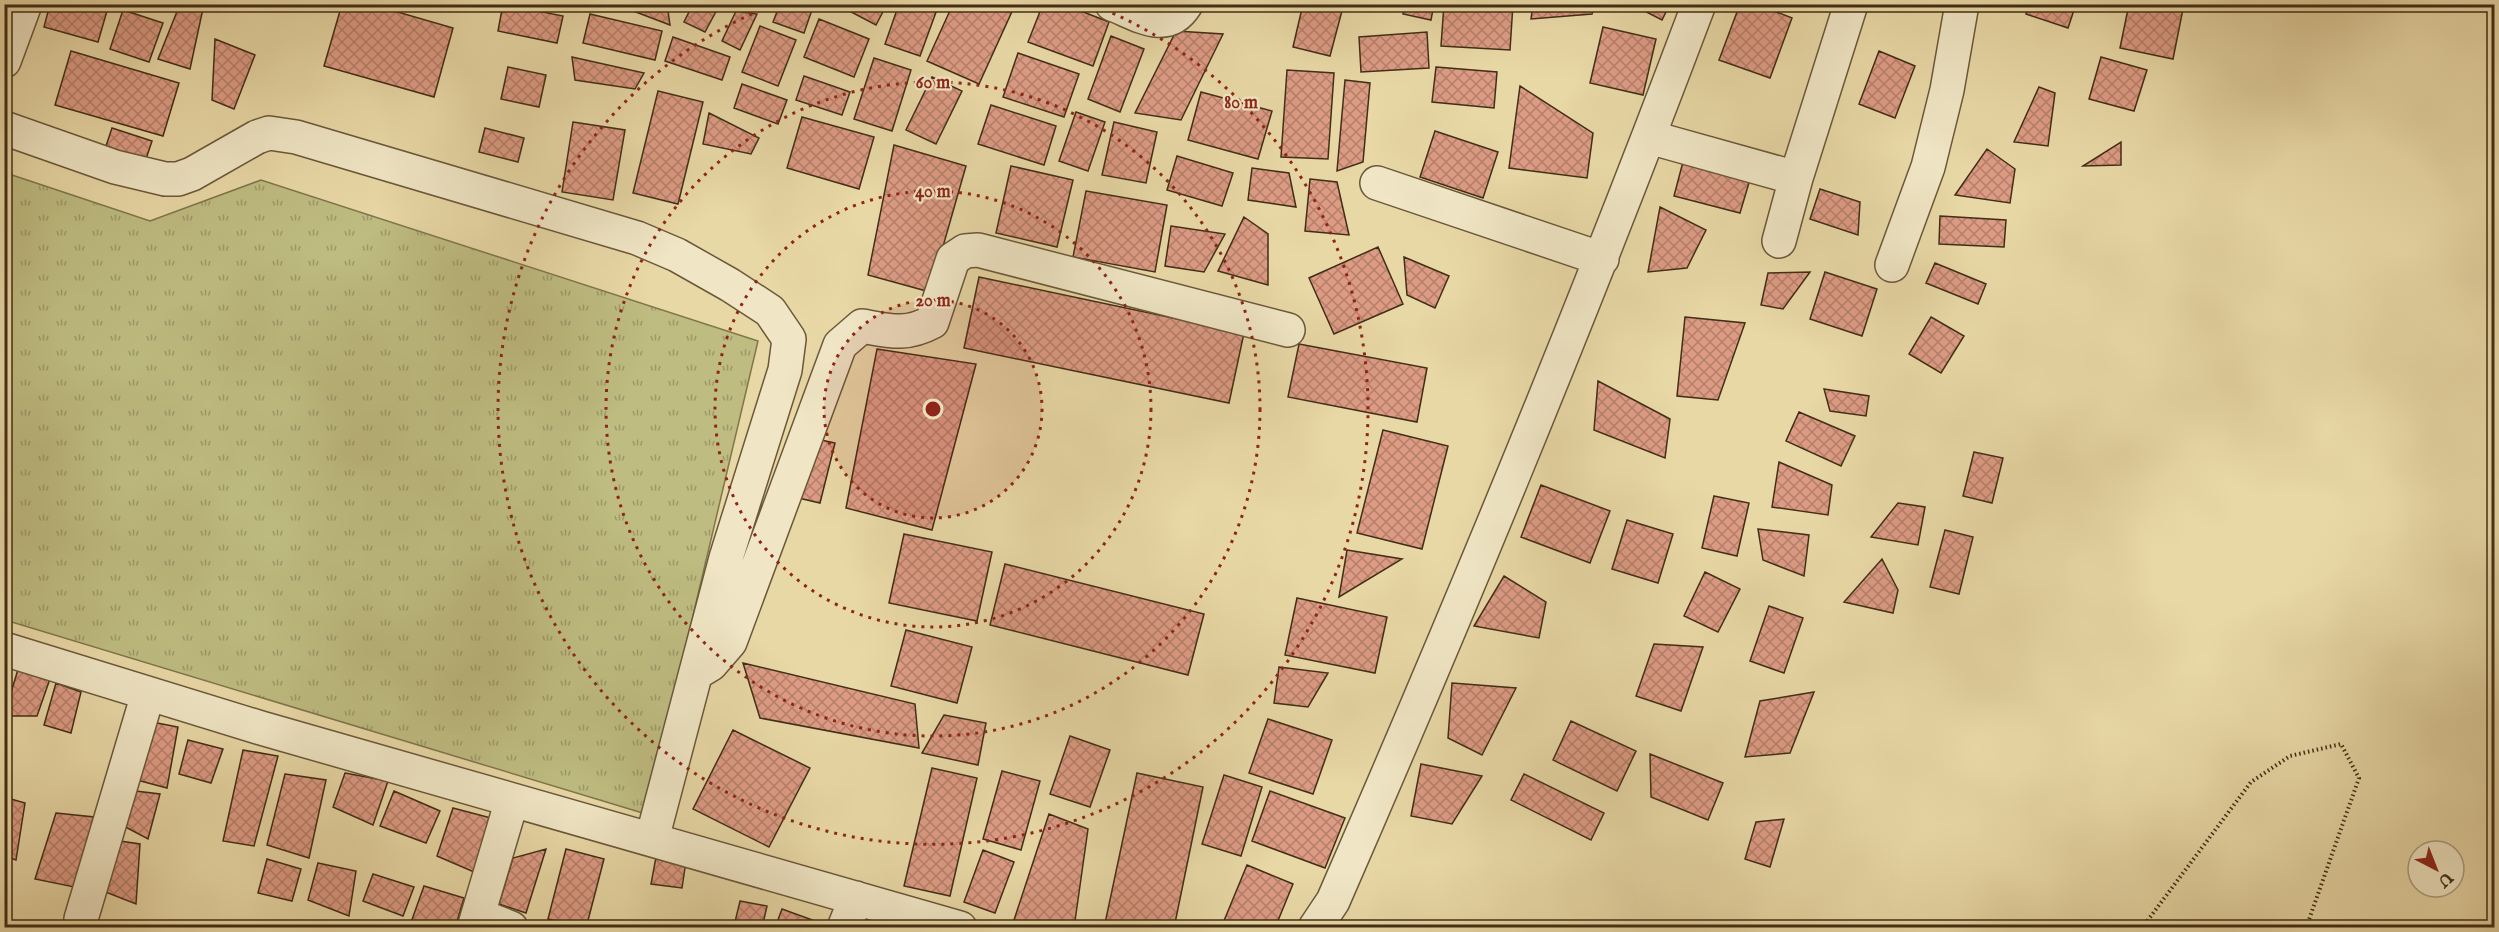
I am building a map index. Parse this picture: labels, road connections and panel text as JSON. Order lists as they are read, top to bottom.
{
  "north": "bottom right",
  "rings": [
    "60 m",
    "80 m",
    "40 m",
    "20 m"
  ]
}
